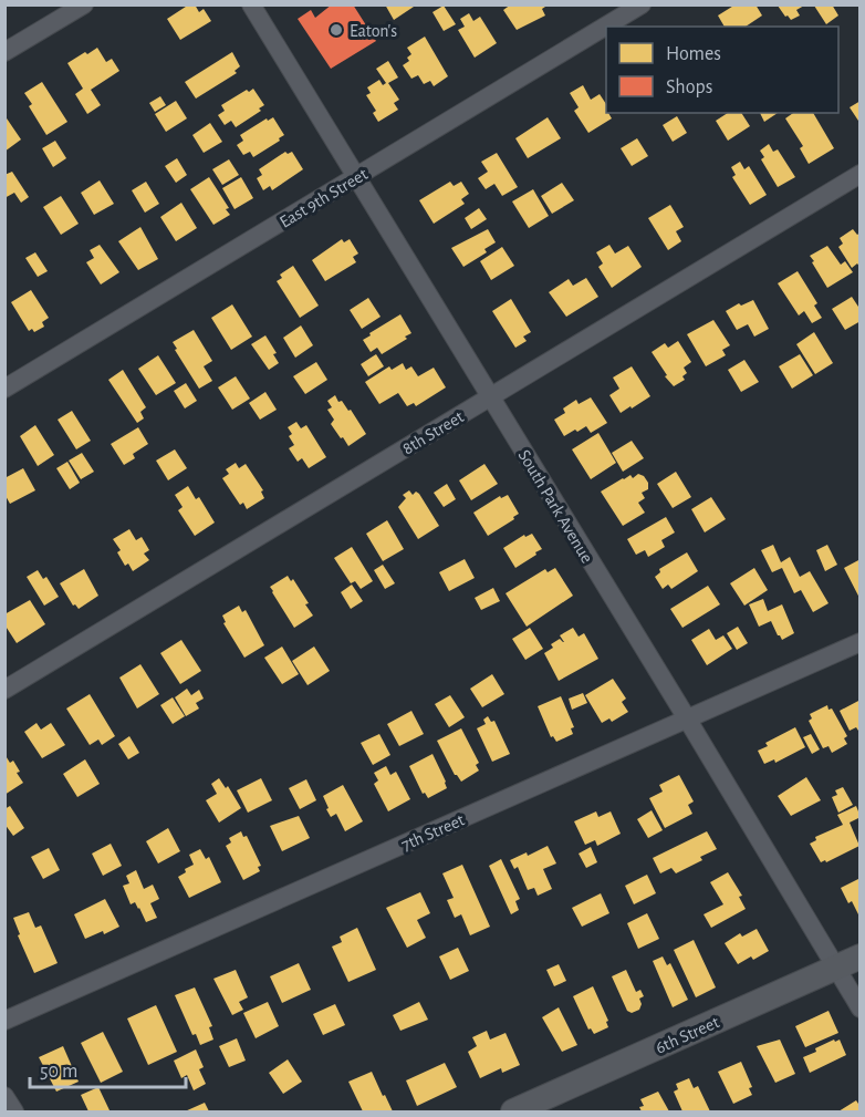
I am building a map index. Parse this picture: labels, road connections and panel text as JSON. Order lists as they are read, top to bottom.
{
  "streets": {
    "main road": ["6th Street"],
    "street": [
      "East 9th Street",
      "8th Street",
      "South Park Avenue",
      "7th Street"
    ]
  },
  "crossings": [
    ["East 9th Street", "South Park Avenue"],
    ["8th Street", "South Park Avenue"],
    ["South Park Avenue", "7th Street"],
    ["South Park Avenue", "6th Street"]
  ],
  "places": ["Eaton's"],
  "legend": ["Homes", "Shops"],
  "scale_bar": "50 m"
}
